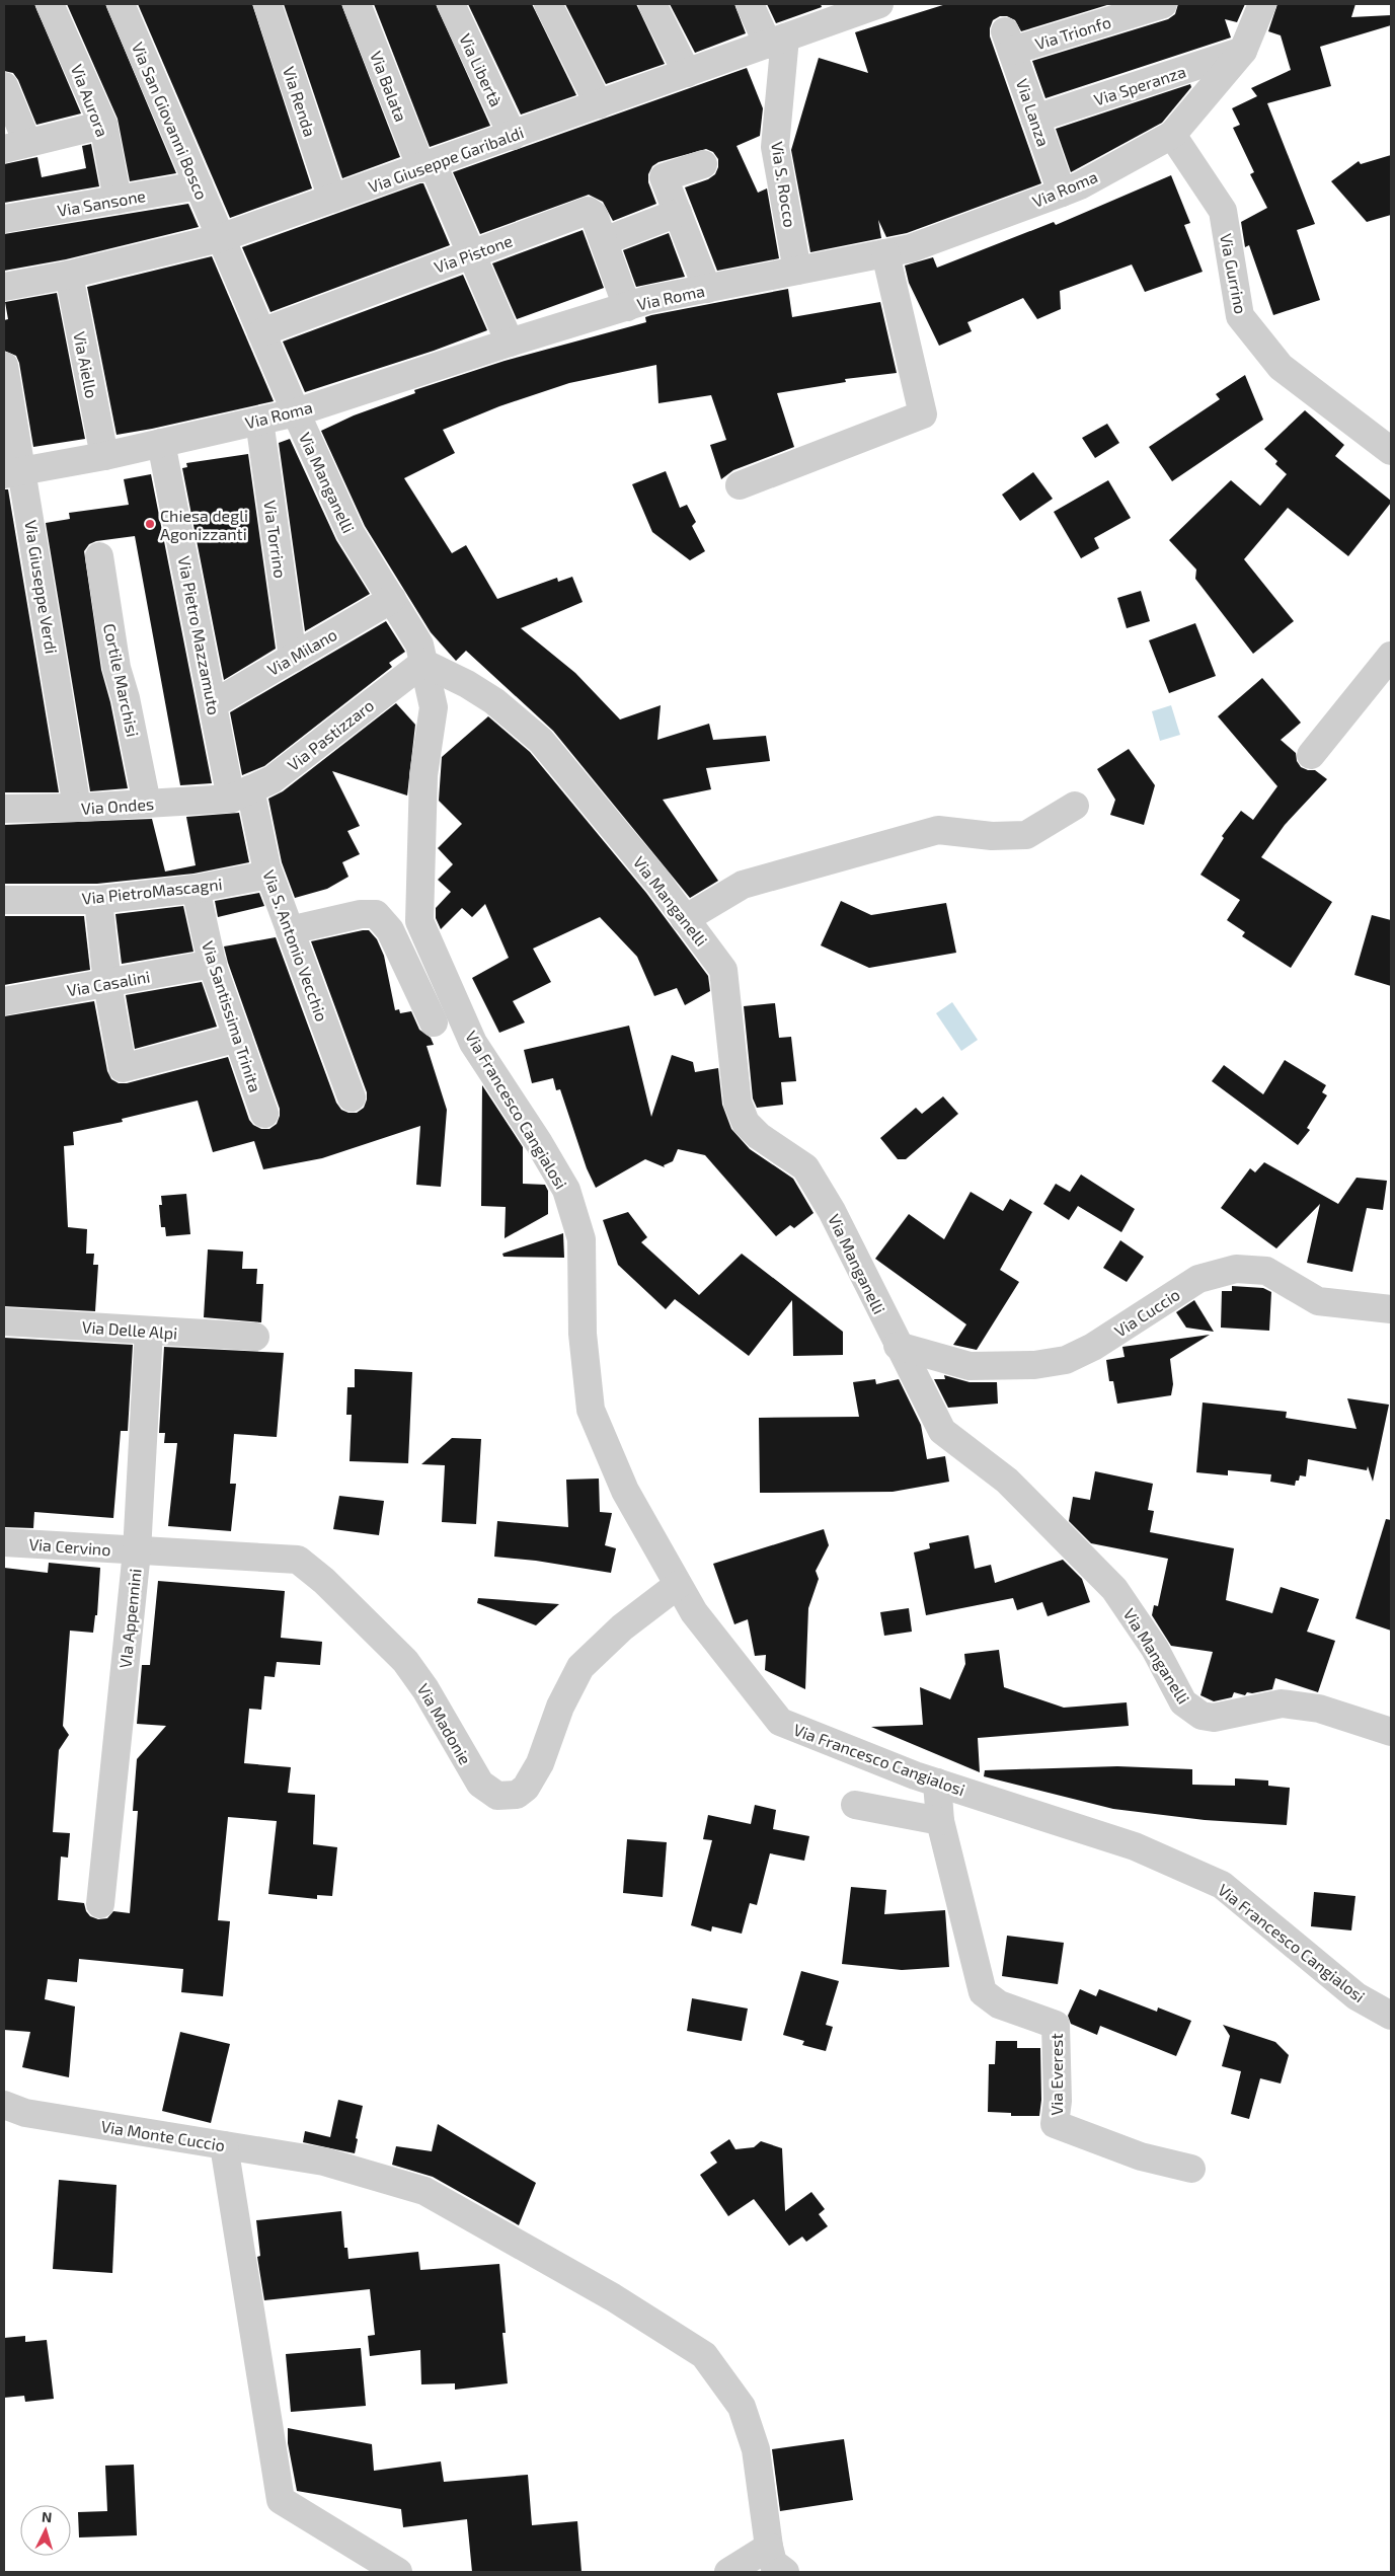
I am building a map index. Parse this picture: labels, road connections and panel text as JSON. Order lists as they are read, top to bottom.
{
  "streets": {
    "street": [
      "Via Trionfo",
      "Via Libertà",
      "Via Speranza",
      "Via Balata",
      "Via Aurora",
      "Via Renda",
      "Via Lanza",
      "Via San Giovanni Bosco",
      "Via Giuseppe Garibaldi",
      "Via S. Rocco",
      "Via Roma",
      "Via Sansone",
      "Via Pistone",
      "Via Gurrino",
      "Via Aiello",
      "Via Manganelli",
      "Via Torrino",
      "Via Giuseppe Verdi",
      "Via Pietro Mazzamuto",
      "Via Milano",
      "Cortile Marchisi",
      "Via Pastizzaro",
      "Via Ondes",
      "Via PietroMascagni",
      "Via S. Antonio Vecchio",
      "Via Casalini",
      "Via Santissima Trinita",
      "Via Francesco Cangialosi",
      "Via Cuccio",
      "Via Delle Alpi",
      "Via Cervino",
      "VIa Appennini",
      "Via Madonie",
      "Via Everest",
      "Via Monte Cuccio"
    ]
  },
  "crossings": [
    ["Via Trionfo", "Via Lanza"],
    ["Via Libertà", "Via Giuseppe Garibaldi"],
    ["Via Speranza", "Via Lanza"],
    ["Via Speranza", "Via Roma"],
    ["Via Balata", "Via Giuseppe Garibaldi"],
    ["Via Balata", "Via Roma"],
    ["Via Balata", "Via Pistone"],
    ["Via Aurora", "Via Sansone"],
    ["Via Renda", "Via Giuseppe Garibaldi"],
    ["Via Lanza", "Via Roma"],
    ["Via San Giovanni Bosco", "Via Giuseppe Garibaldi"],
    ["Via San Giovanni Bosco", "Via Sansone"],
    ["Via San Giovanni Bosco", "Via Manganelli"],
    ["Via Giuseppe Garibaldi", "Via S. Rocco"],
    ["Via Giuseppe Garibaldi", "Via Aiello"],
    ["Via Giuseppe Garibaldi", "Via Manganelli"],
    ["Via S. Rocco", "Via Roma"],
    ["Via Roma", "Via Pistone"],
    ["Via Roma", "Via Gurrino"],
    ["Via Roma", "Via Aiello"],
    ["Via Roma", "Via Manganelli"],
    ["Via Roma", "Via Torrino"],
    ["Via Roma", "Via Giuseppe Verdi"],
    ["Via Roma", "Via Pietro Mazzamuto"],
    ["Via Pistone", "Via Manganelli"],
    ["Via Manganelli", "Via Milano"],
    ["Via Manganelli", "Via Pastizzaro"],
    ["Via Manganelli", "Via Francesco Cangialosi"],
    ["Via Manganelli", "Via Cuccio"],
    ["Via Torrino", "Via Milano"],
    ["Via Giuseppe Verdi", "Via Ondes"],
    ["Via Pietro Mazzamuto", "Via Milano"],
    ["Via Pietro Mazzamuto", "Via Pastizzaro"],
    ["Via Pietro Mazzamuto", "Via Ondes"],
    ["Via Pietro Mazzamuto", "Via S. Antonio Vecchio"],
    ["Cortile Marchisi", "Via Ondes"],
    ["Via Pastizzaro", "Via Ondes"],
    ["Via Pastizzaro", "Via S. Antonio Vecchio"],
    ["Via Ondes", "Via S. Antonio Vecchio"],
    ["Via PietroMascagni", "Via S. Antonio Vecchio"],
    ["Via PietroMascagni", "Via Santissima Trinita"],
    ["Via Casalini", "Via Santissima Trinita"],
    ["Via Francesco Cangialosi", "Via Madonie"],
    ["Via Francesco Cangialosi", "Via Everest"],
    ["Via Delle Alpi", "VIa Appennini"],
    ["Via Cervino", "VIa Appennini"],
    ["Via Cervino", "Via Madonie"],
    ["VIa Appennini", "Via Madonie"]
  ],
  "places": ["Chiesa degli Agonizzanti"],
  "north": "top"
}
